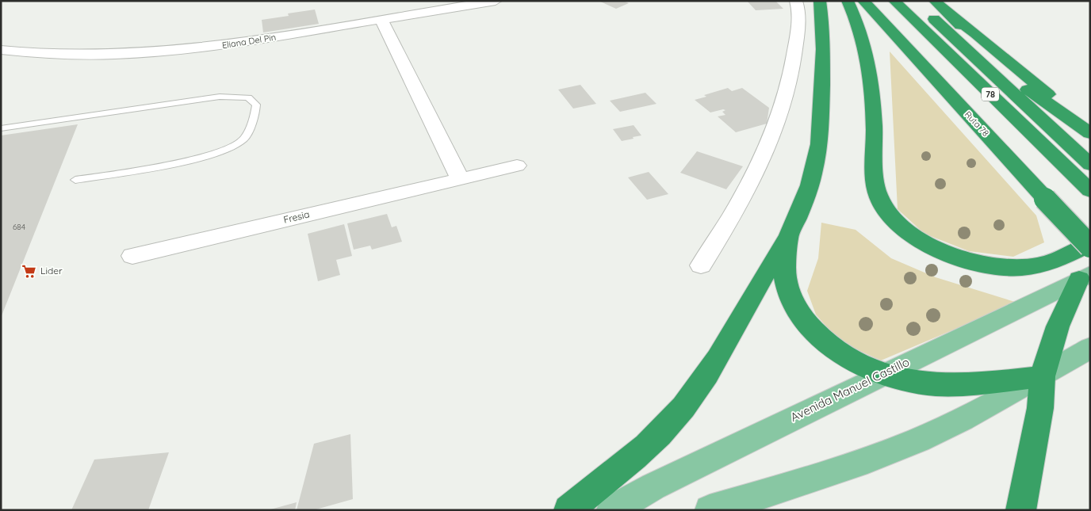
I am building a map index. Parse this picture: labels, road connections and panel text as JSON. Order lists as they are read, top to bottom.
{
  "streets": {
    "highway": ["78", "Ruta 78"],
    "main road": ["Avenida Manuel Castillo"],
    "street": ["Eliana Del Pin", "Fresia"]
  },
  "places": {
    "supermarket": ["Lider"]
  },
  "house_numbers": ["684"]
}
